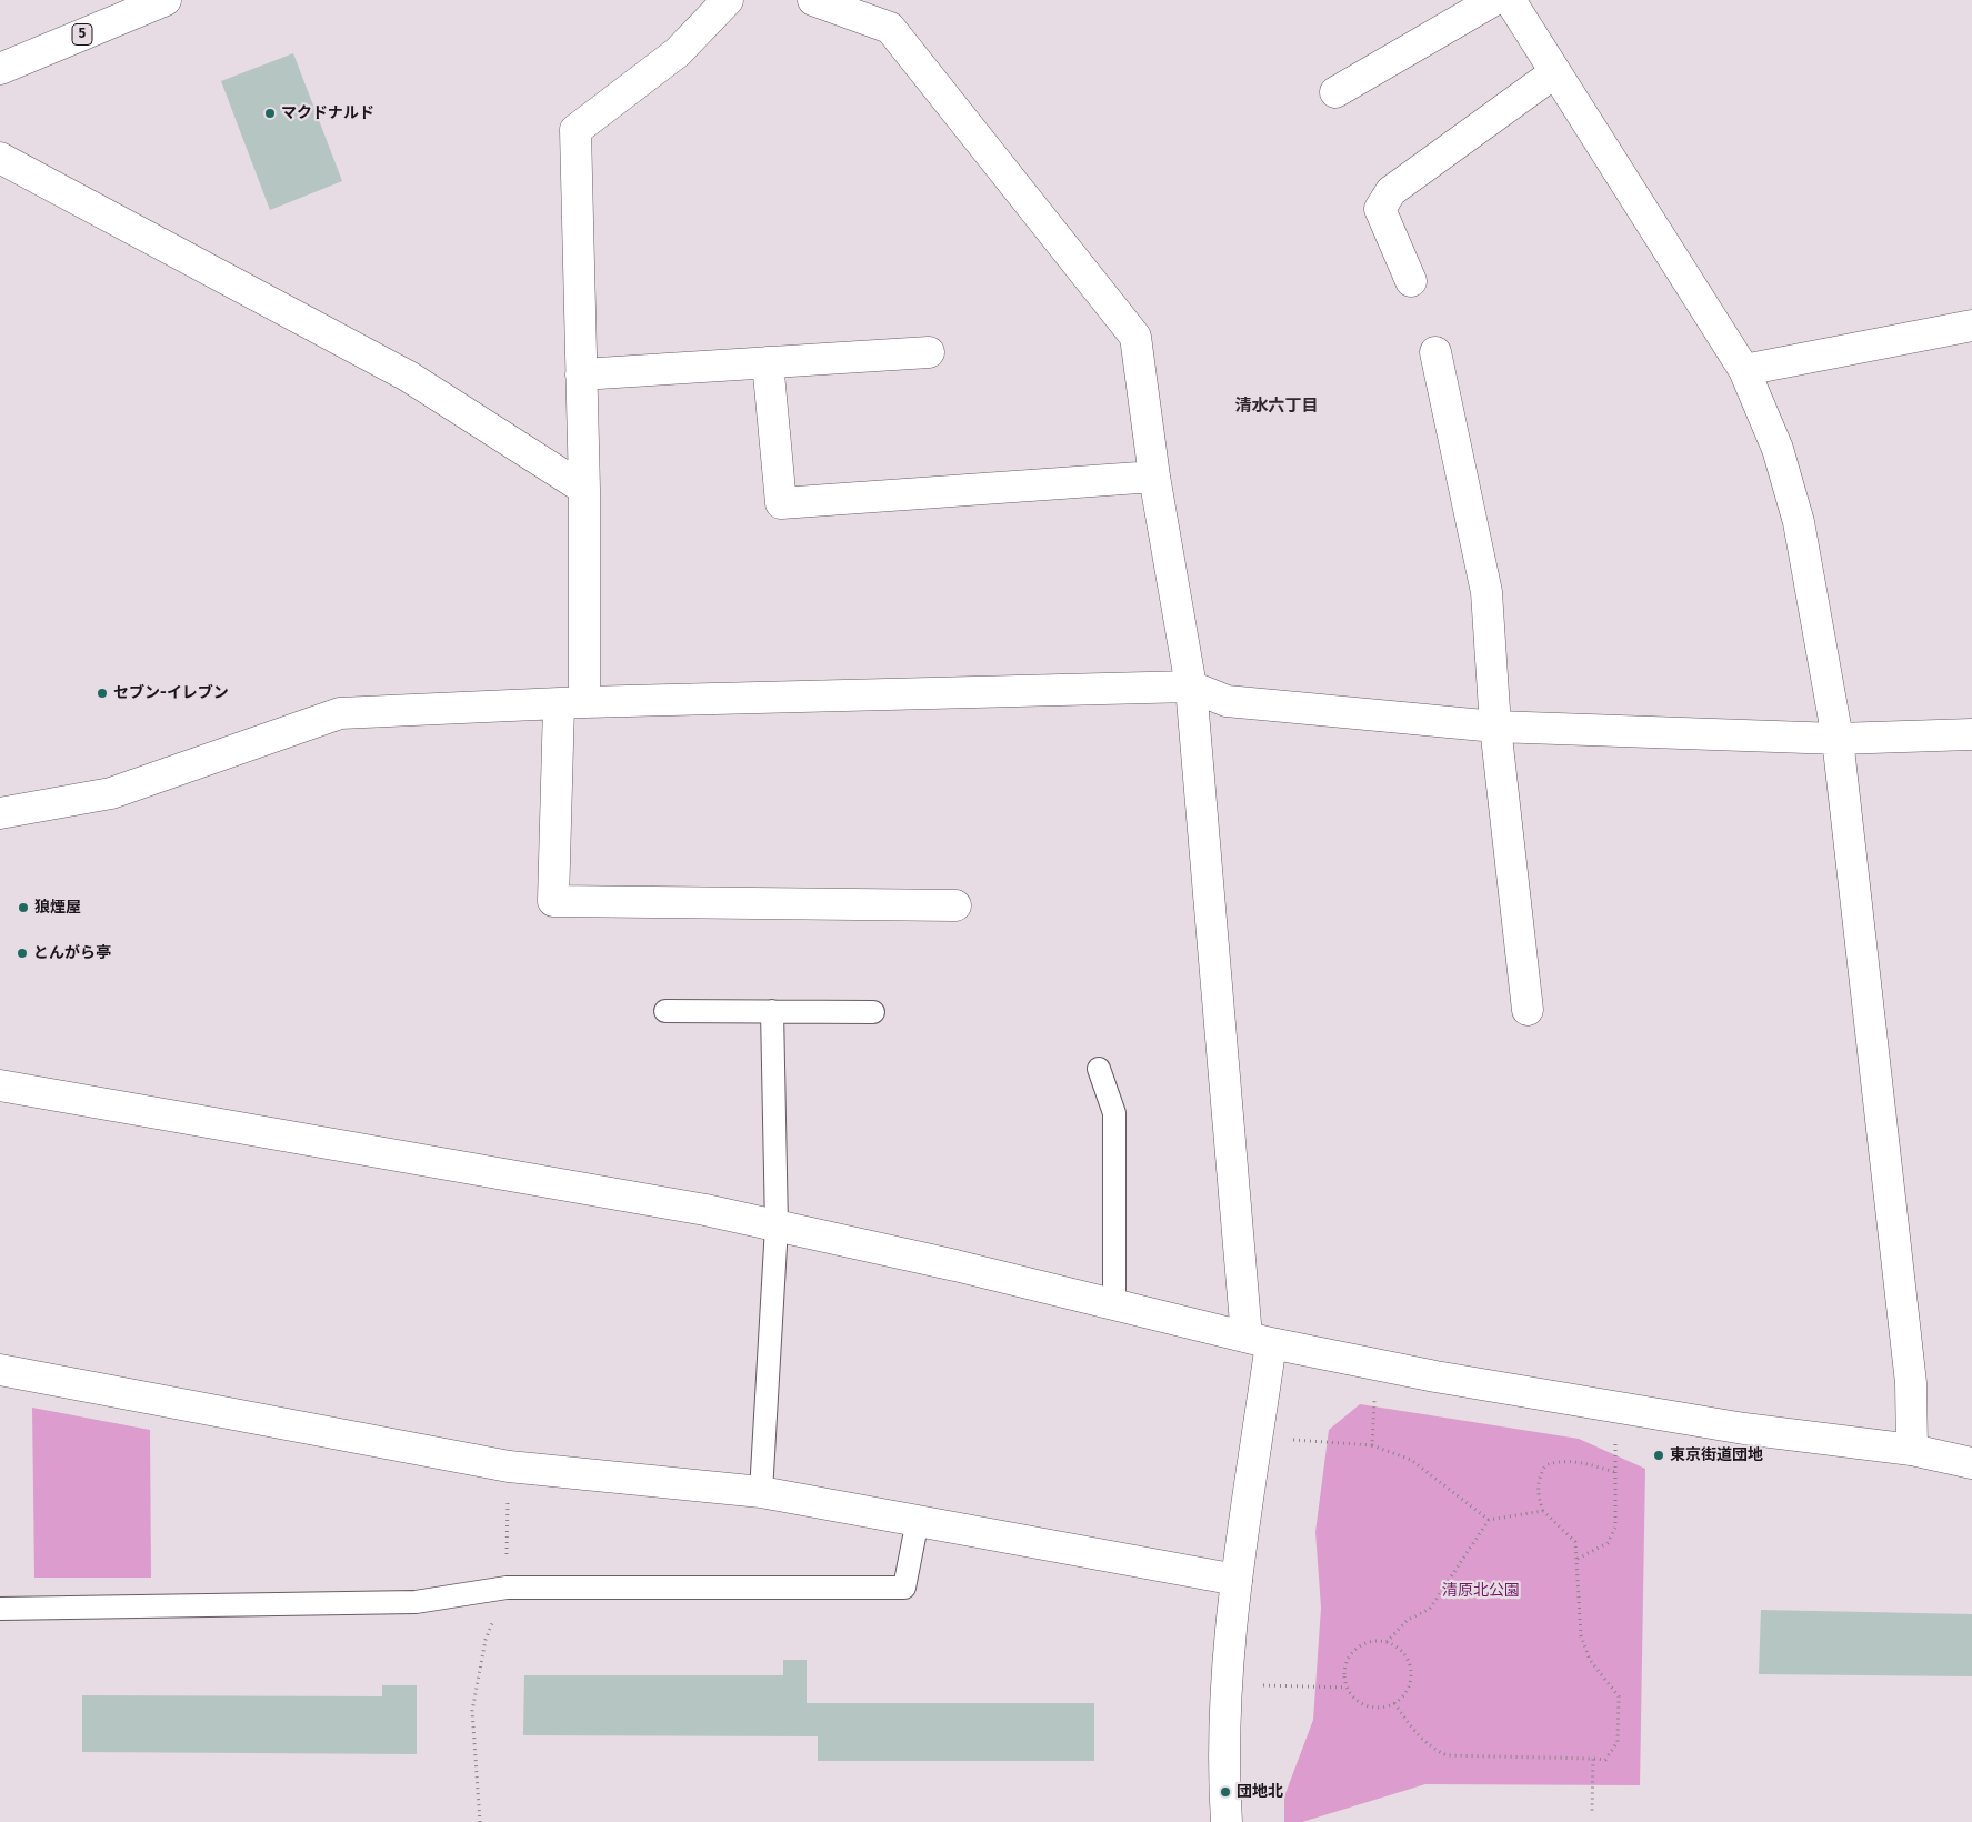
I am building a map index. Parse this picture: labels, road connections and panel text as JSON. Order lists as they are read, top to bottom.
{
  "streets": {
    "street": ["5"]
  },
  "districts": ["清水六丁目"],
  "parks": ["清原北公園"],
  "places": [
    "マクドナルド",
    "セブン-イレブン",
    "狼煙屋",
    "とんがら亭",
    "東京街道団地",
    "団地北"
  ]
}
